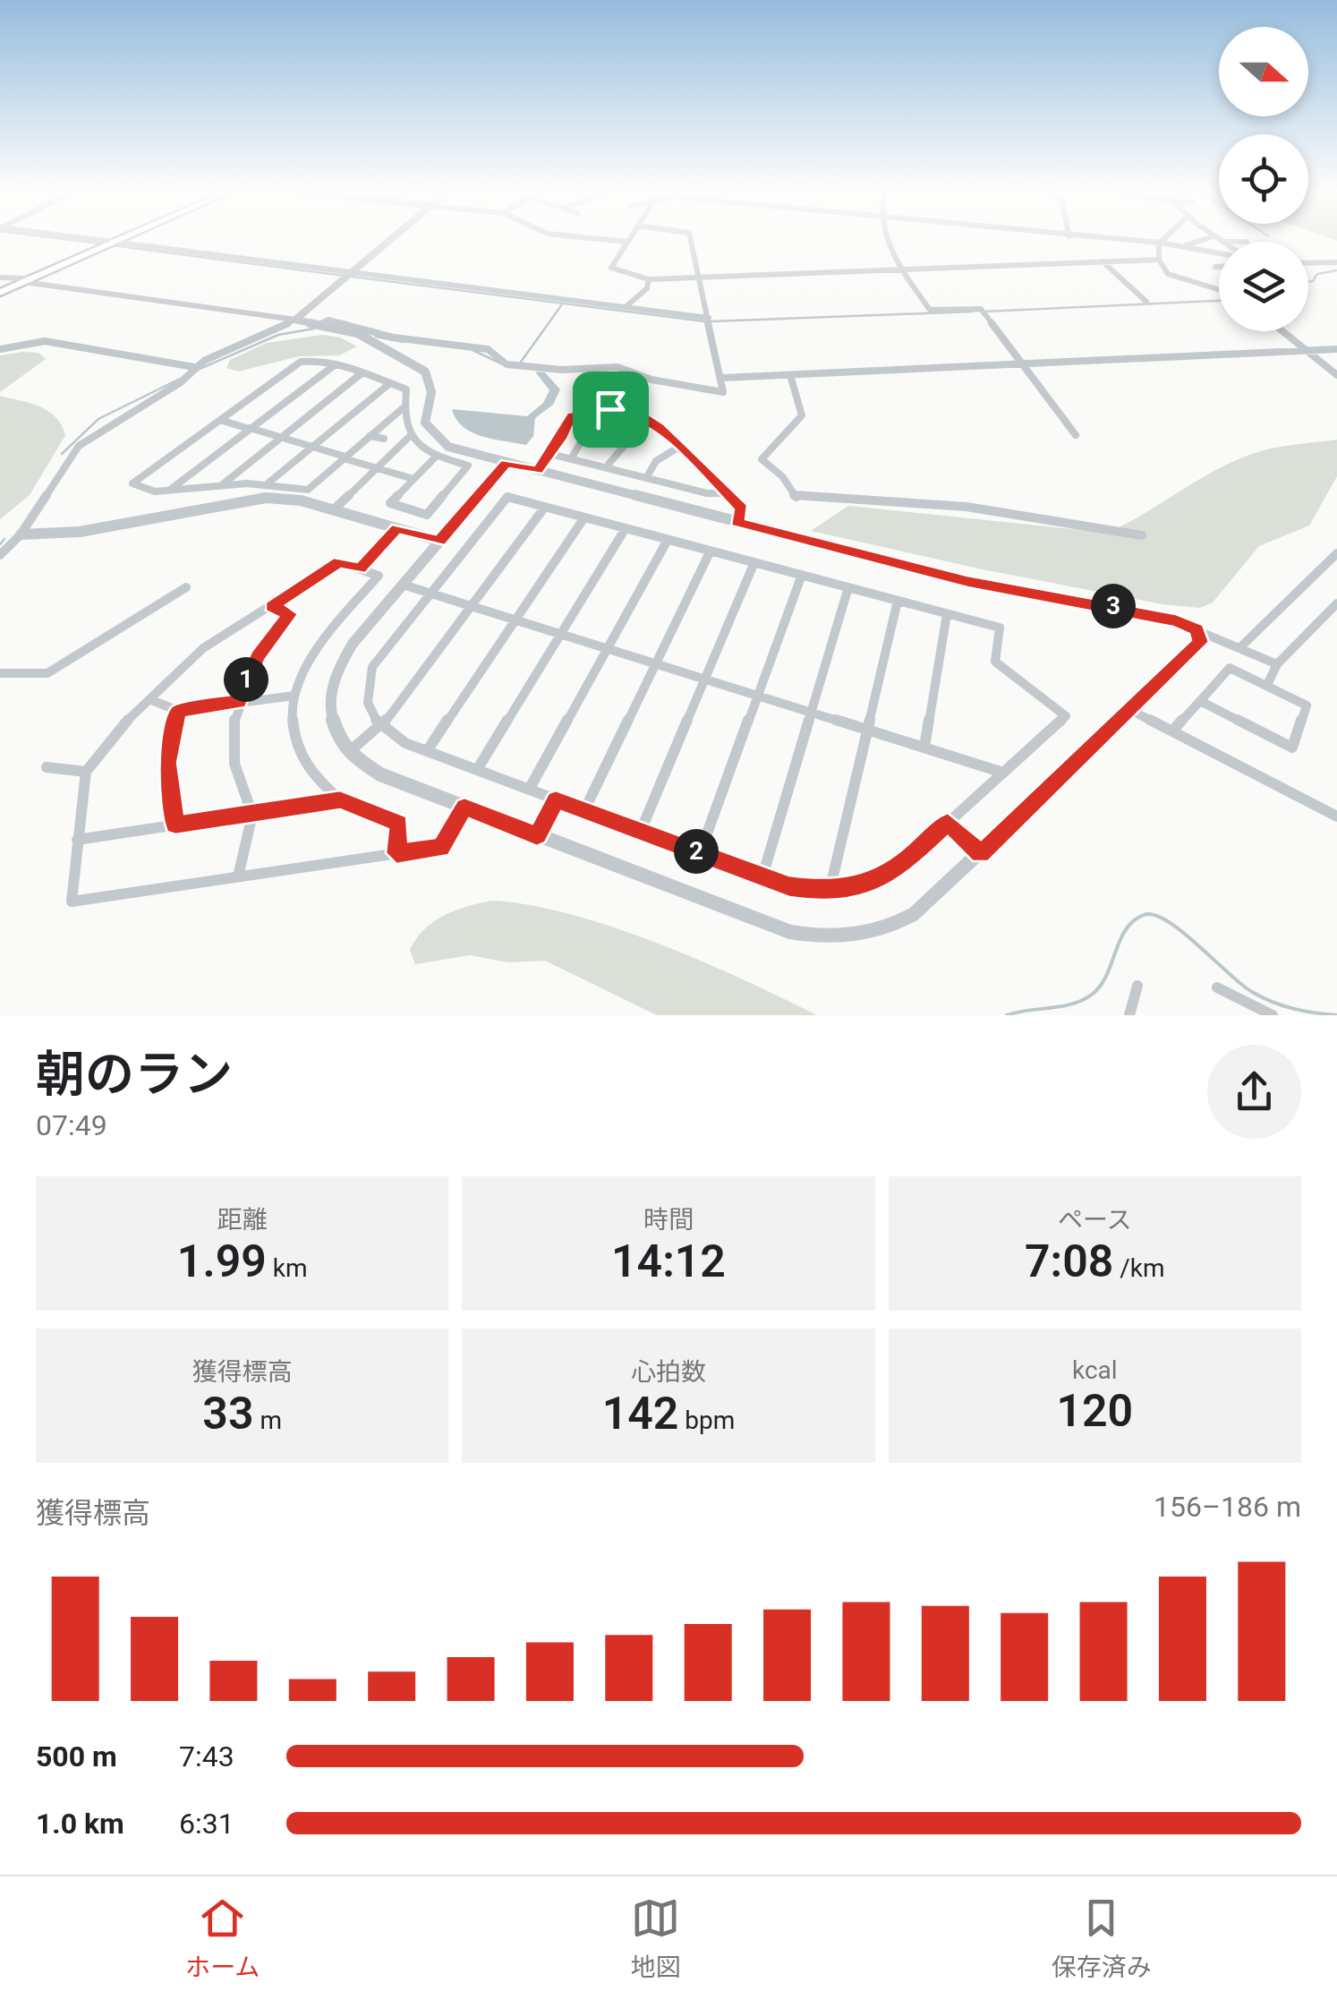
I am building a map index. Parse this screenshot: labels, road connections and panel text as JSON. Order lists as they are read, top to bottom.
{
  "north": "right",
  "page": {
    "pins": ["3", "1", "2"],
    "heading": ["朝のラン", "07:49"],
    "stats": [
      ["距離", "1.99 km"],
      ["時間", "14:12"],
      ["ペース", "7:08 /km"],
      ["獲得標高", "33 m"],
      ["心拍数", "142 bpm"],
      ["kcal", "120"]
    ],
    "chart": ["獲得標高", "156–186 m"],
    "list": [
      {
        "name": "500 m",
        "note": "7:43"
      },
      {
        "name": "1.0 km",
        "note": "6:31"
      }
    ],
    "tabs": ["ホーム", "地図", "保存済み"]
  }
}
